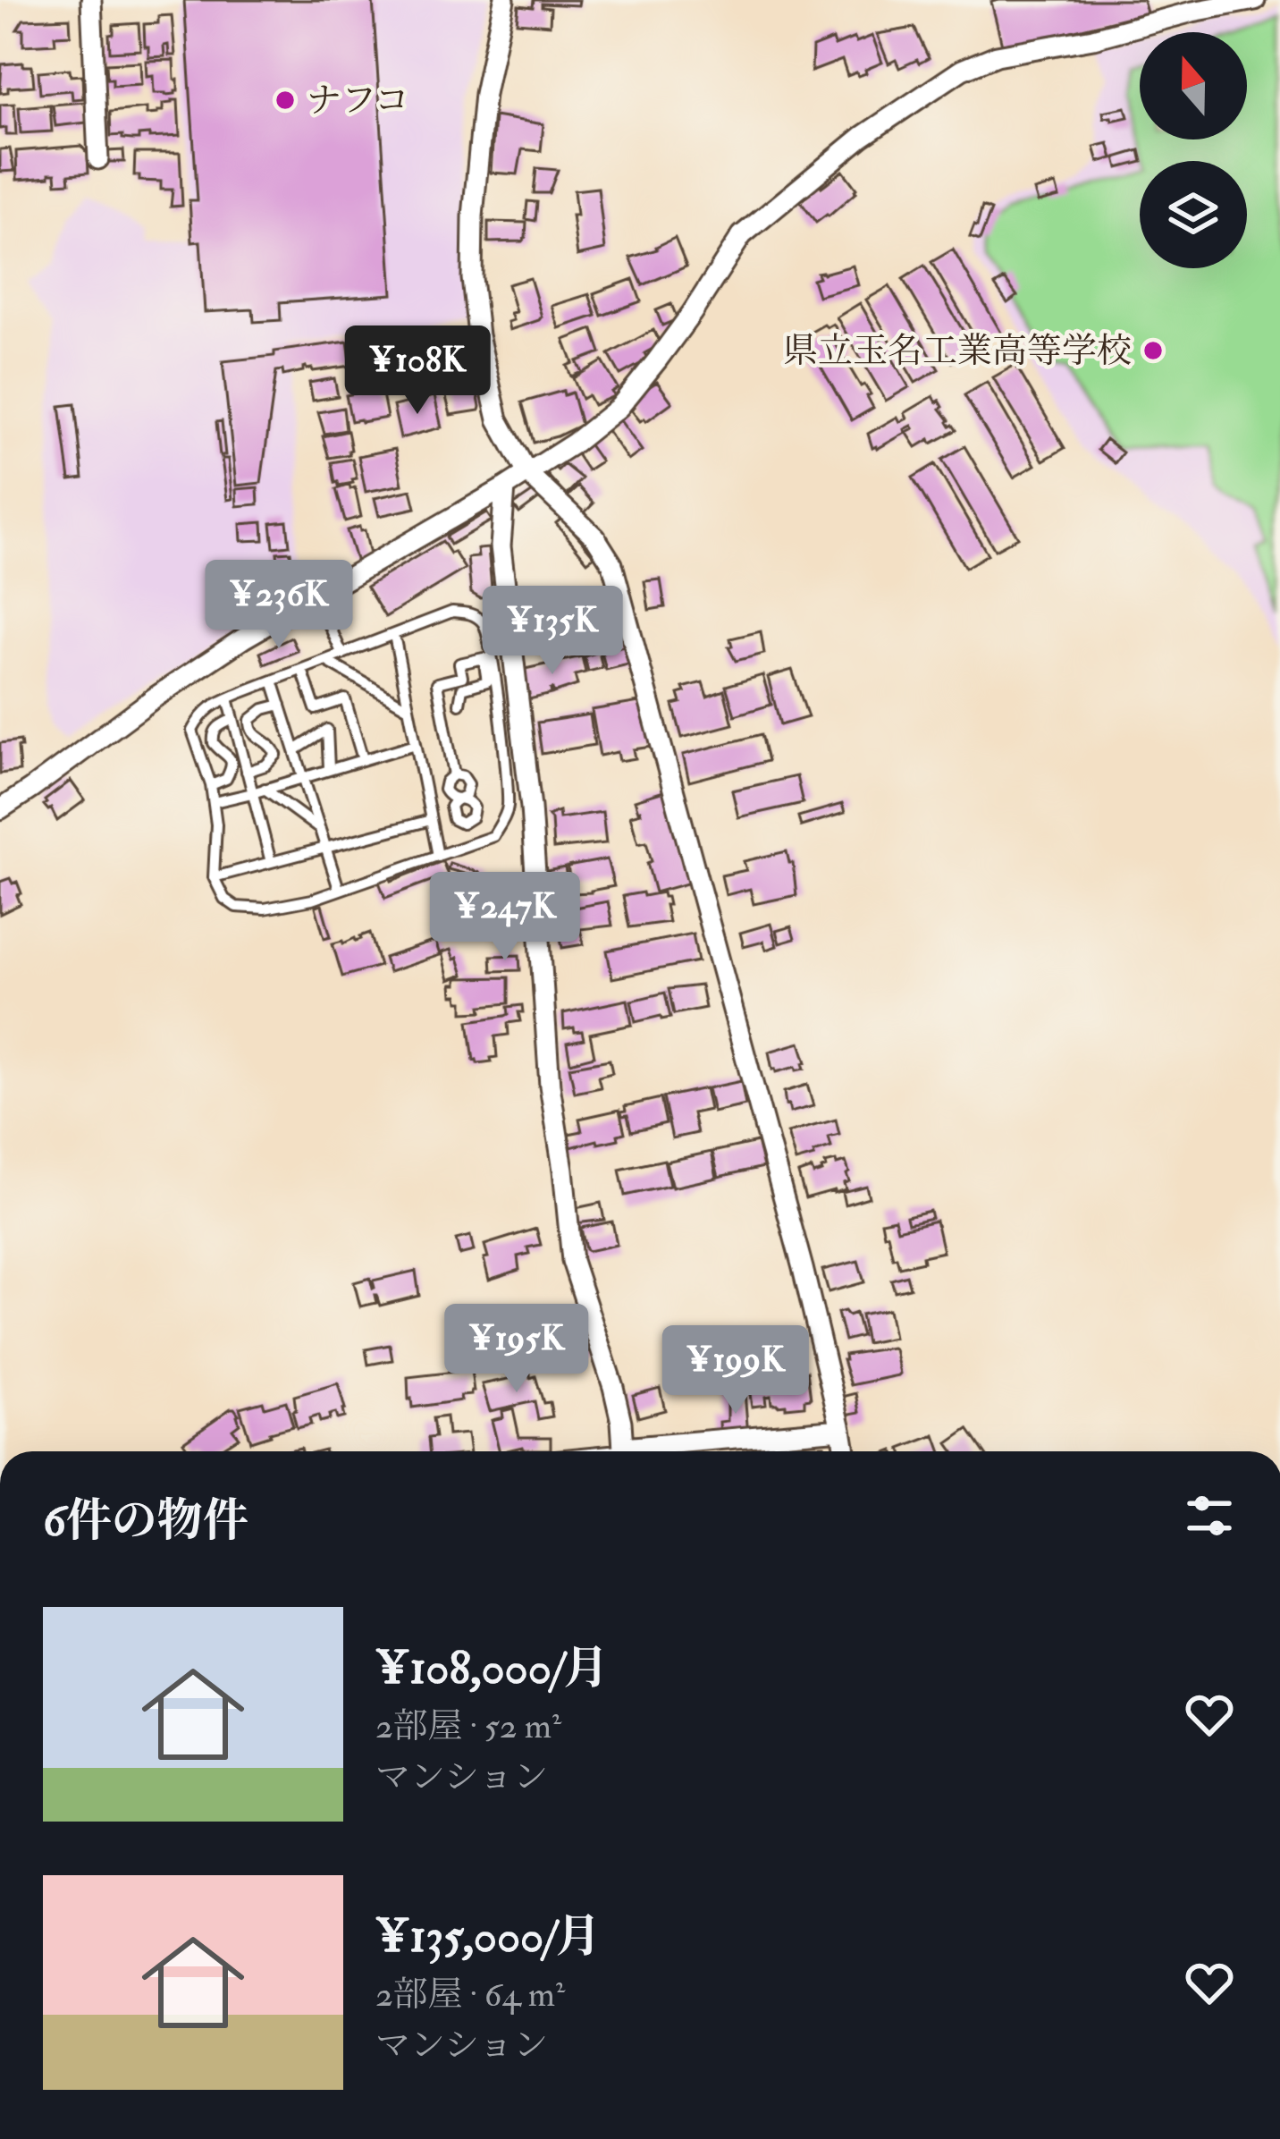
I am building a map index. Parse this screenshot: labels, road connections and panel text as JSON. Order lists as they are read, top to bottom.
{
  "places": ["ナフコ", "県立玉名工業高等学校"],
  "north": "top",
  "page": {
    "price": [
      "¥108K",
      "¥236K",
      "¥135K",
      "¥247K",
      "¥195K",
      "¥199K"
    ],
    "heading": "6件の物件",
    "list": [
      {
        "name": "¥108,000/月",
        "note": "2部屋 · 52 m² · マンション"
      },
      {
        "name": "¥135,000/月",
        "note": "2部屋 · 64 m² · マンション"
      }
    ]
  }
}
